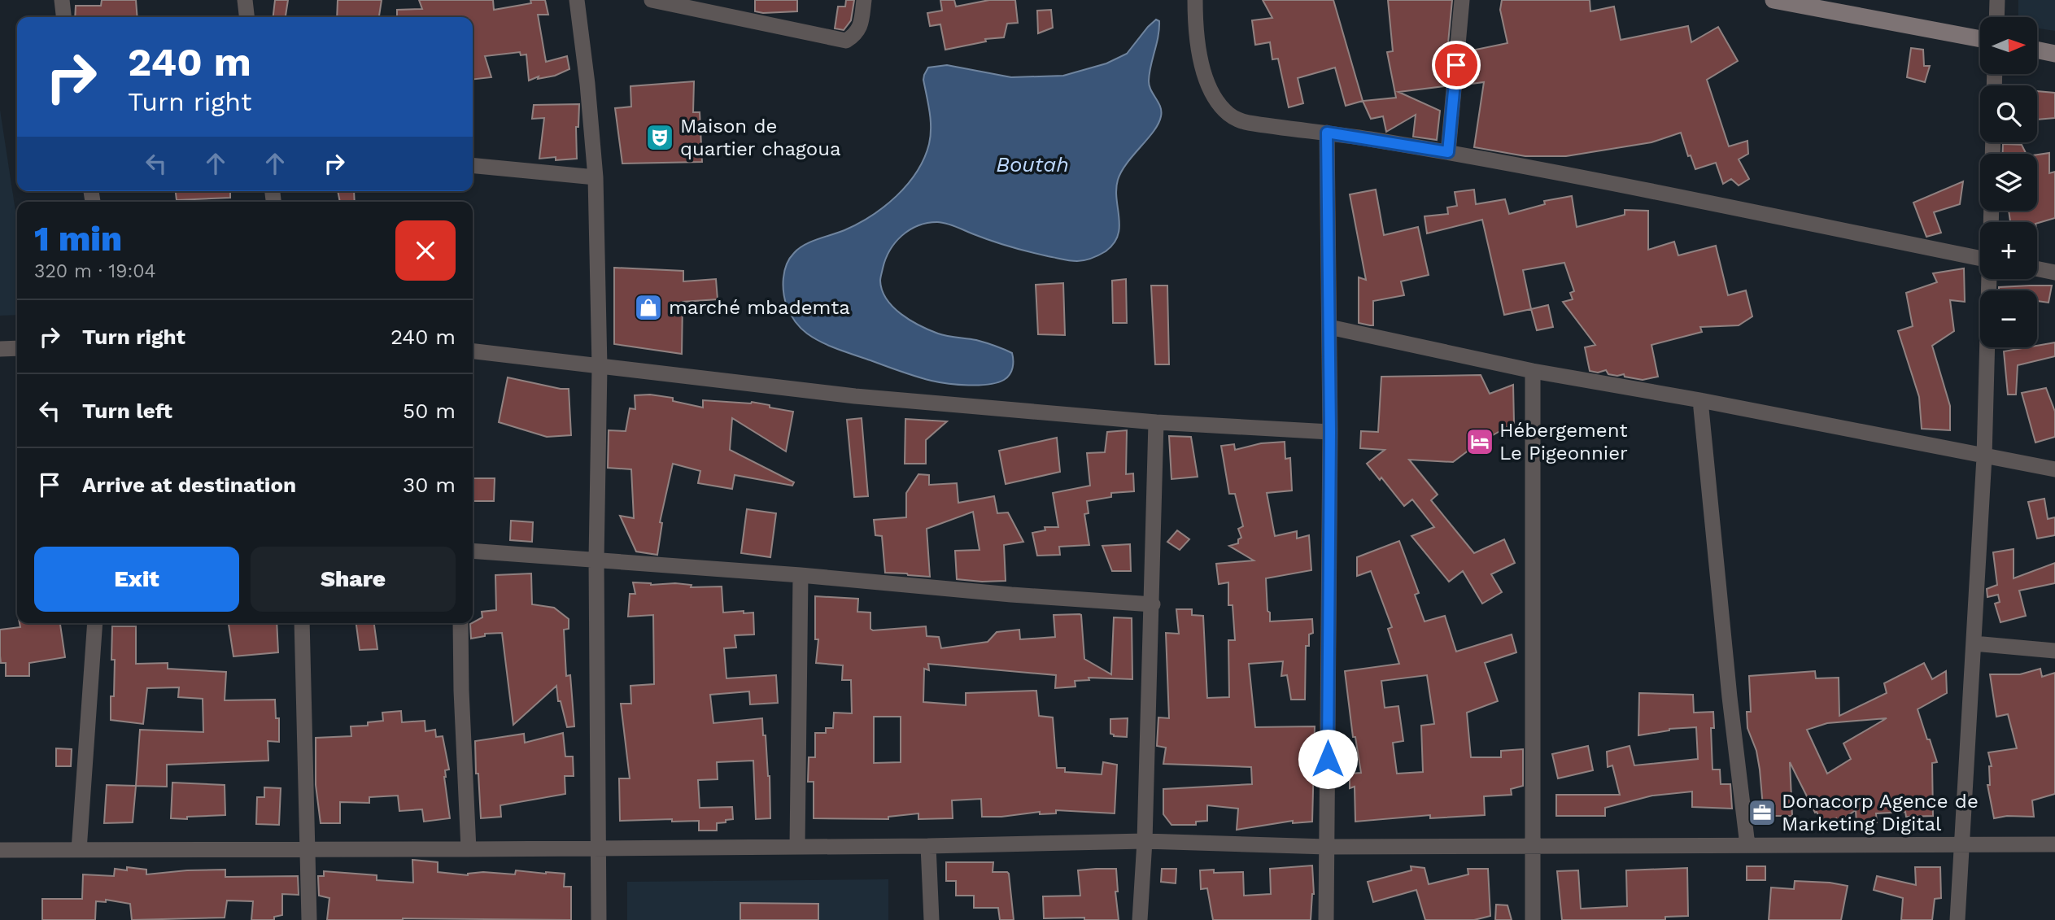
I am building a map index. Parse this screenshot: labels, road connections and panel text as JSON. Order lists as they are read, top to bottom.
{
  "water": ["Boutah"],
  "places": {
    "theatre": ["Maison de quartier chagoua"],
    "shop": ["marché mbademta"],
    "hotel": ["Hébergement Le Pigeonnier"],
    "office": ["Donacorp Agence de Marketing Digital"]
  },
  "north": "right",
  "page": {
    "map_buttons": ["+", "−"],
    "turn": ["240 m", "Turn right"],
    "heading": ["1 min", "320 m · 19:04"],
    "list": [
      {
        "name": "Turn right",
        "value": "240 m"
      },
      {
        "name": "Turn left",
        "value": "50 m"
      },
      {
        "name": "Arrive at destination",
        "value": "30 m"
      }
    ],
    "buttons": ["Exit", "Share"]
  }
}
